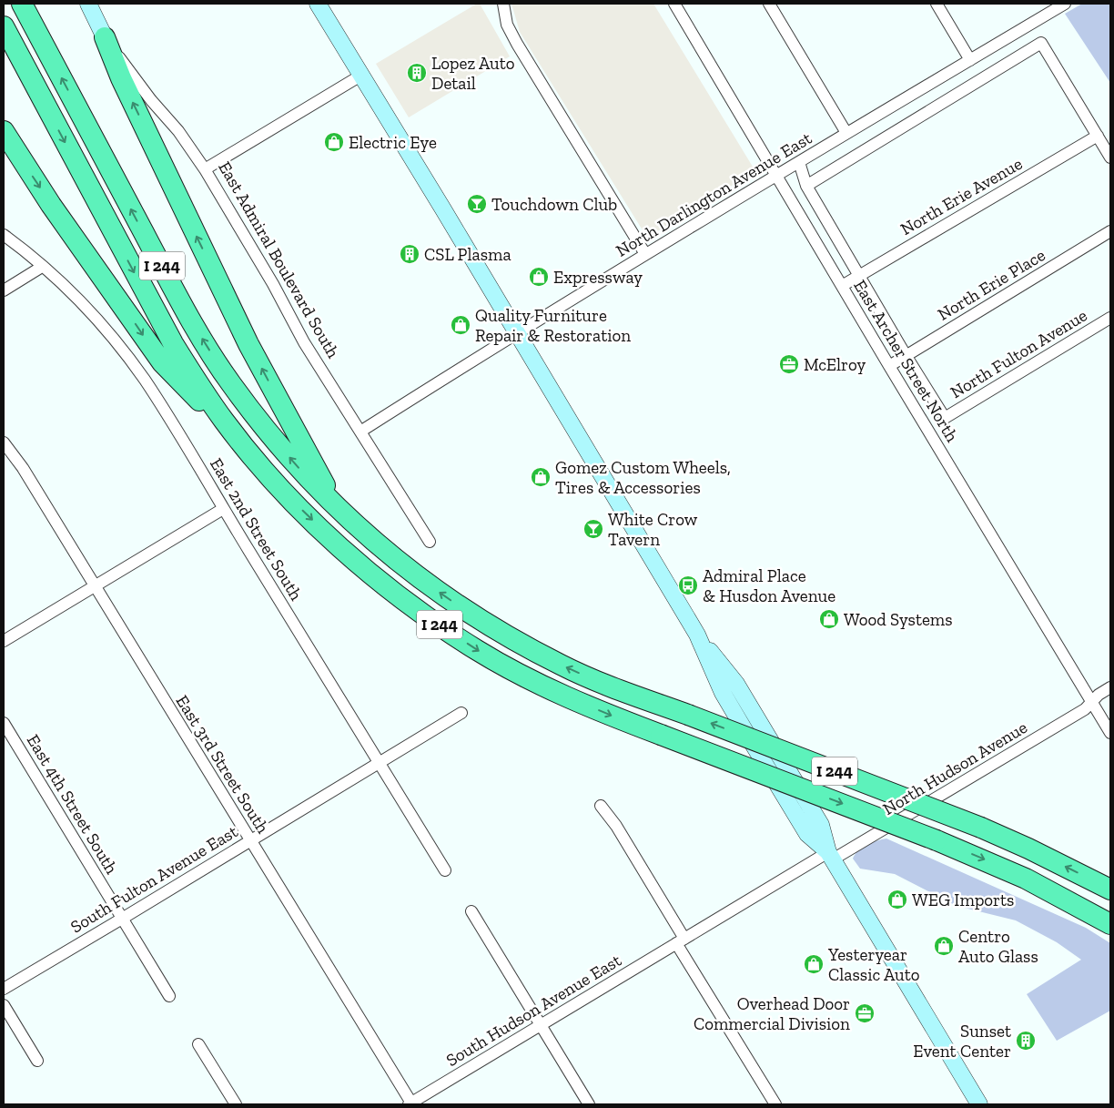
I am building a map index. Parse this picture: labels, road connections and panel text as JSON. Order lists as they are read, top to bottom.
{
  "streets": {
    "highway": ["I 244"],
    "main road": ["East Admiral Boulevard South"],
    "street": [
      "North Darlington Avenue East",
      "North Erie Avenue",
      "North Erie Place",
      "North Fulton Avenue",
      "East Archer Street North",
      "East 2nd Street South",
      "East 3rd Street South",
      "North Hudson Avenue",
      "East 4th Street South",
      "South Fulton Avenue East",
      "South Hudson Avenue East"
    ]
  },
  "crossings": [
    ["North Darlington Avenue East", "East Admiral Boulevard South"],
    ["North Darlington Avenue East", "East Archer Street North"],
    ["North Erie Avenue", "East Archer Street North"],
    ["North Erie Place", "East Archer Street North"],
    ["North Fulton Avenue", "East Archer Street North"],
    ["East Archer Street North", "North Hudson Avenue"],
    ["East 2nd Street South", "South Fulton Avenue East"],
    ["East 3rd Street South", "South Fulton Avenue East"],
    ["East 3rd Street South", "South Hudson Avenue East"],
    ["North Hudson Avenue", "South Hudson Avenue East"],
    ["East 4th Street South", "South Fulton Avenue East"]
  ],
  "places": {
    "building": ["Lopez Auto Detail", "CSL Plasma", "Sunset Event Center"],
    "shop": [
      "Electric Eye",
      "Expressway",
      "Quality Furniture Repair & Restoration",
      "Gomez Custom Wheels, Tires & Accessories",
      "Wood Systems",
      "WEG Imports",
      "Centro Auto Glass",
      "Yesteryear Classic Auto"
    ],
    "bar": ["Touchdown Club", "White Crow Tavern"],
    "office": ["McElroy", "Overhead Door Commercial Division"],
    "bus stop": ["Admiral Place & Husdon Avenue"]
  }
}
